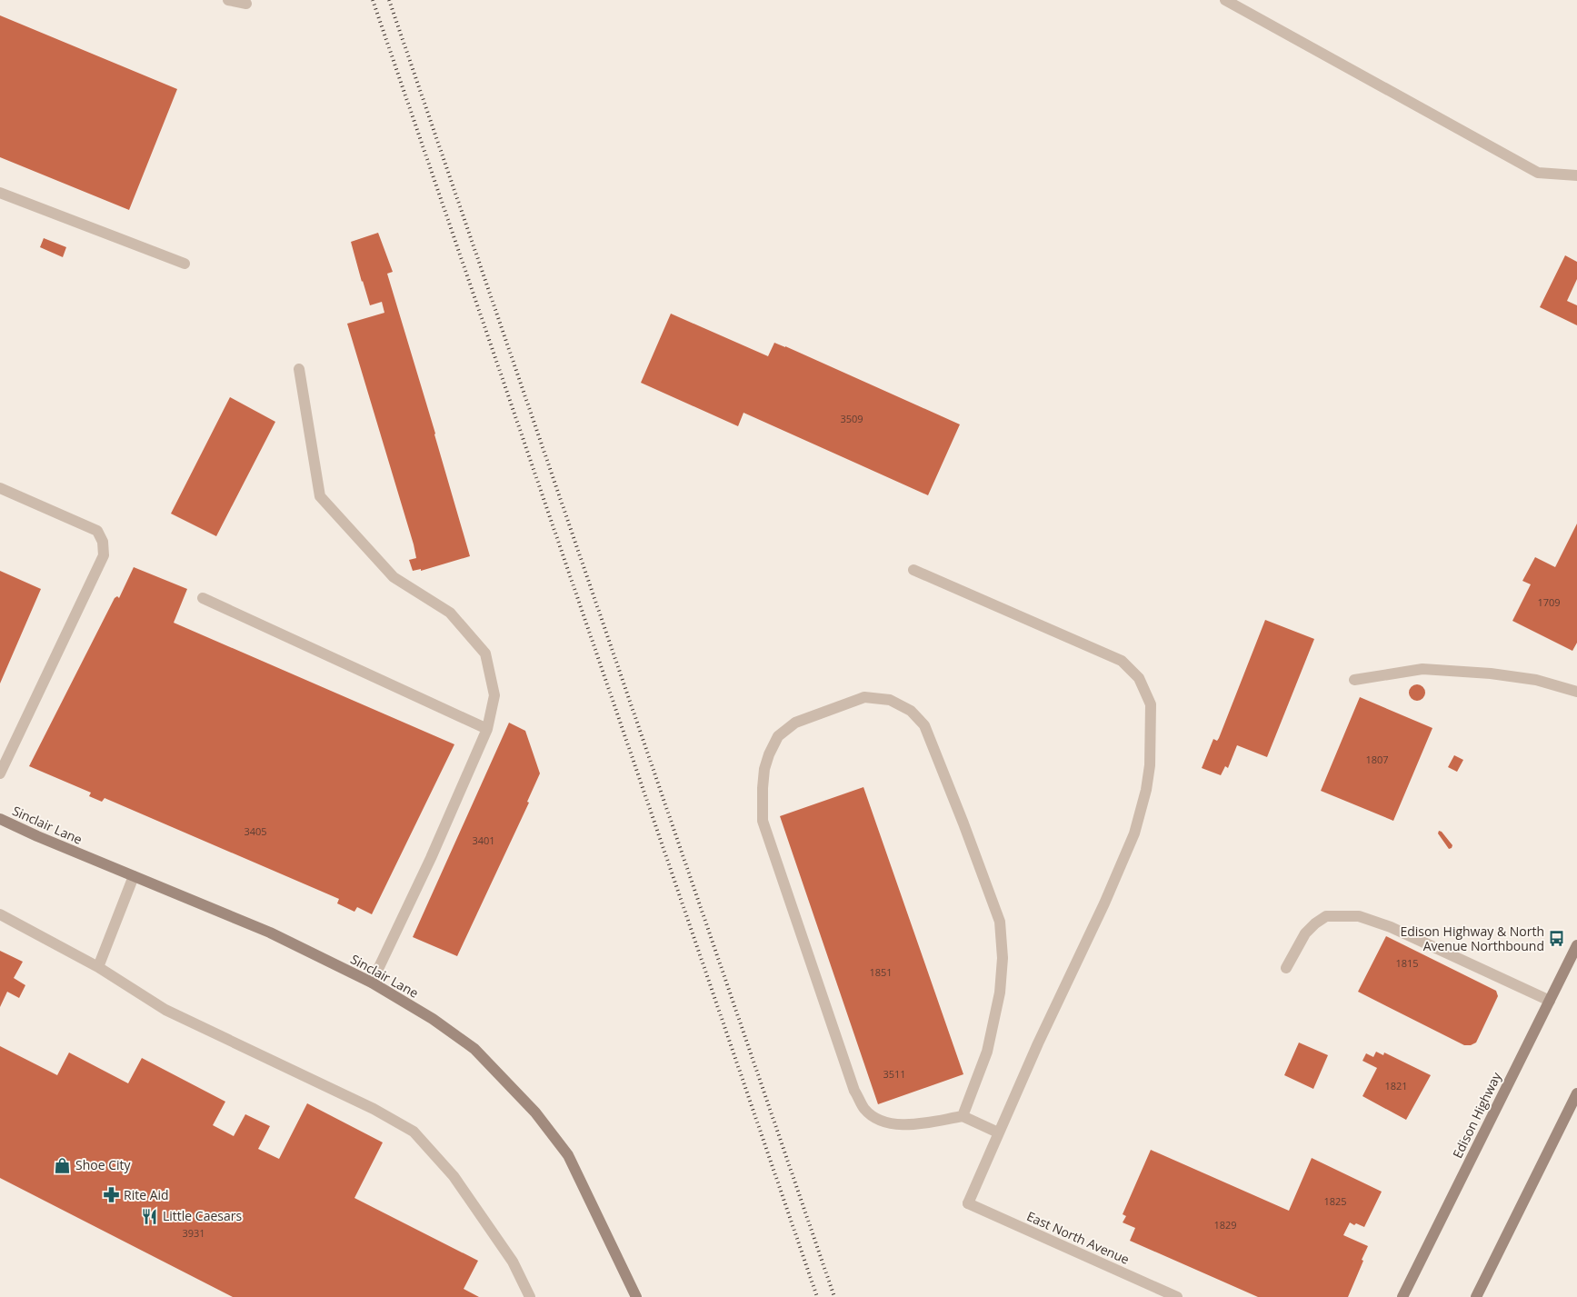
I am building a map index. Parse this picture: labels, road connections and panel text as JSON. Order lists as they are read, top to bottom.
{
  "streets": {
    "main road": ["Sinclair Lane", "Edison Highway"],
    "street": ["East North Avenue"]
  },
  "places": {
    "bus stop": ["Edison Highway & North Avenue Northbound"],
    "shop": ["Shoe City"],
    "pharmacy": ["Rite Aid"],
    "restaurant": ["Little Caesars"]
  },
  "house_numbers": [
    "3509",
    "1709",
    "1807",
    "3405",
    "3401",
    "1815",
    "1851",
    "3511",
    "1821",
    "1825",
    "1829",
    "3931"
  ]
}
